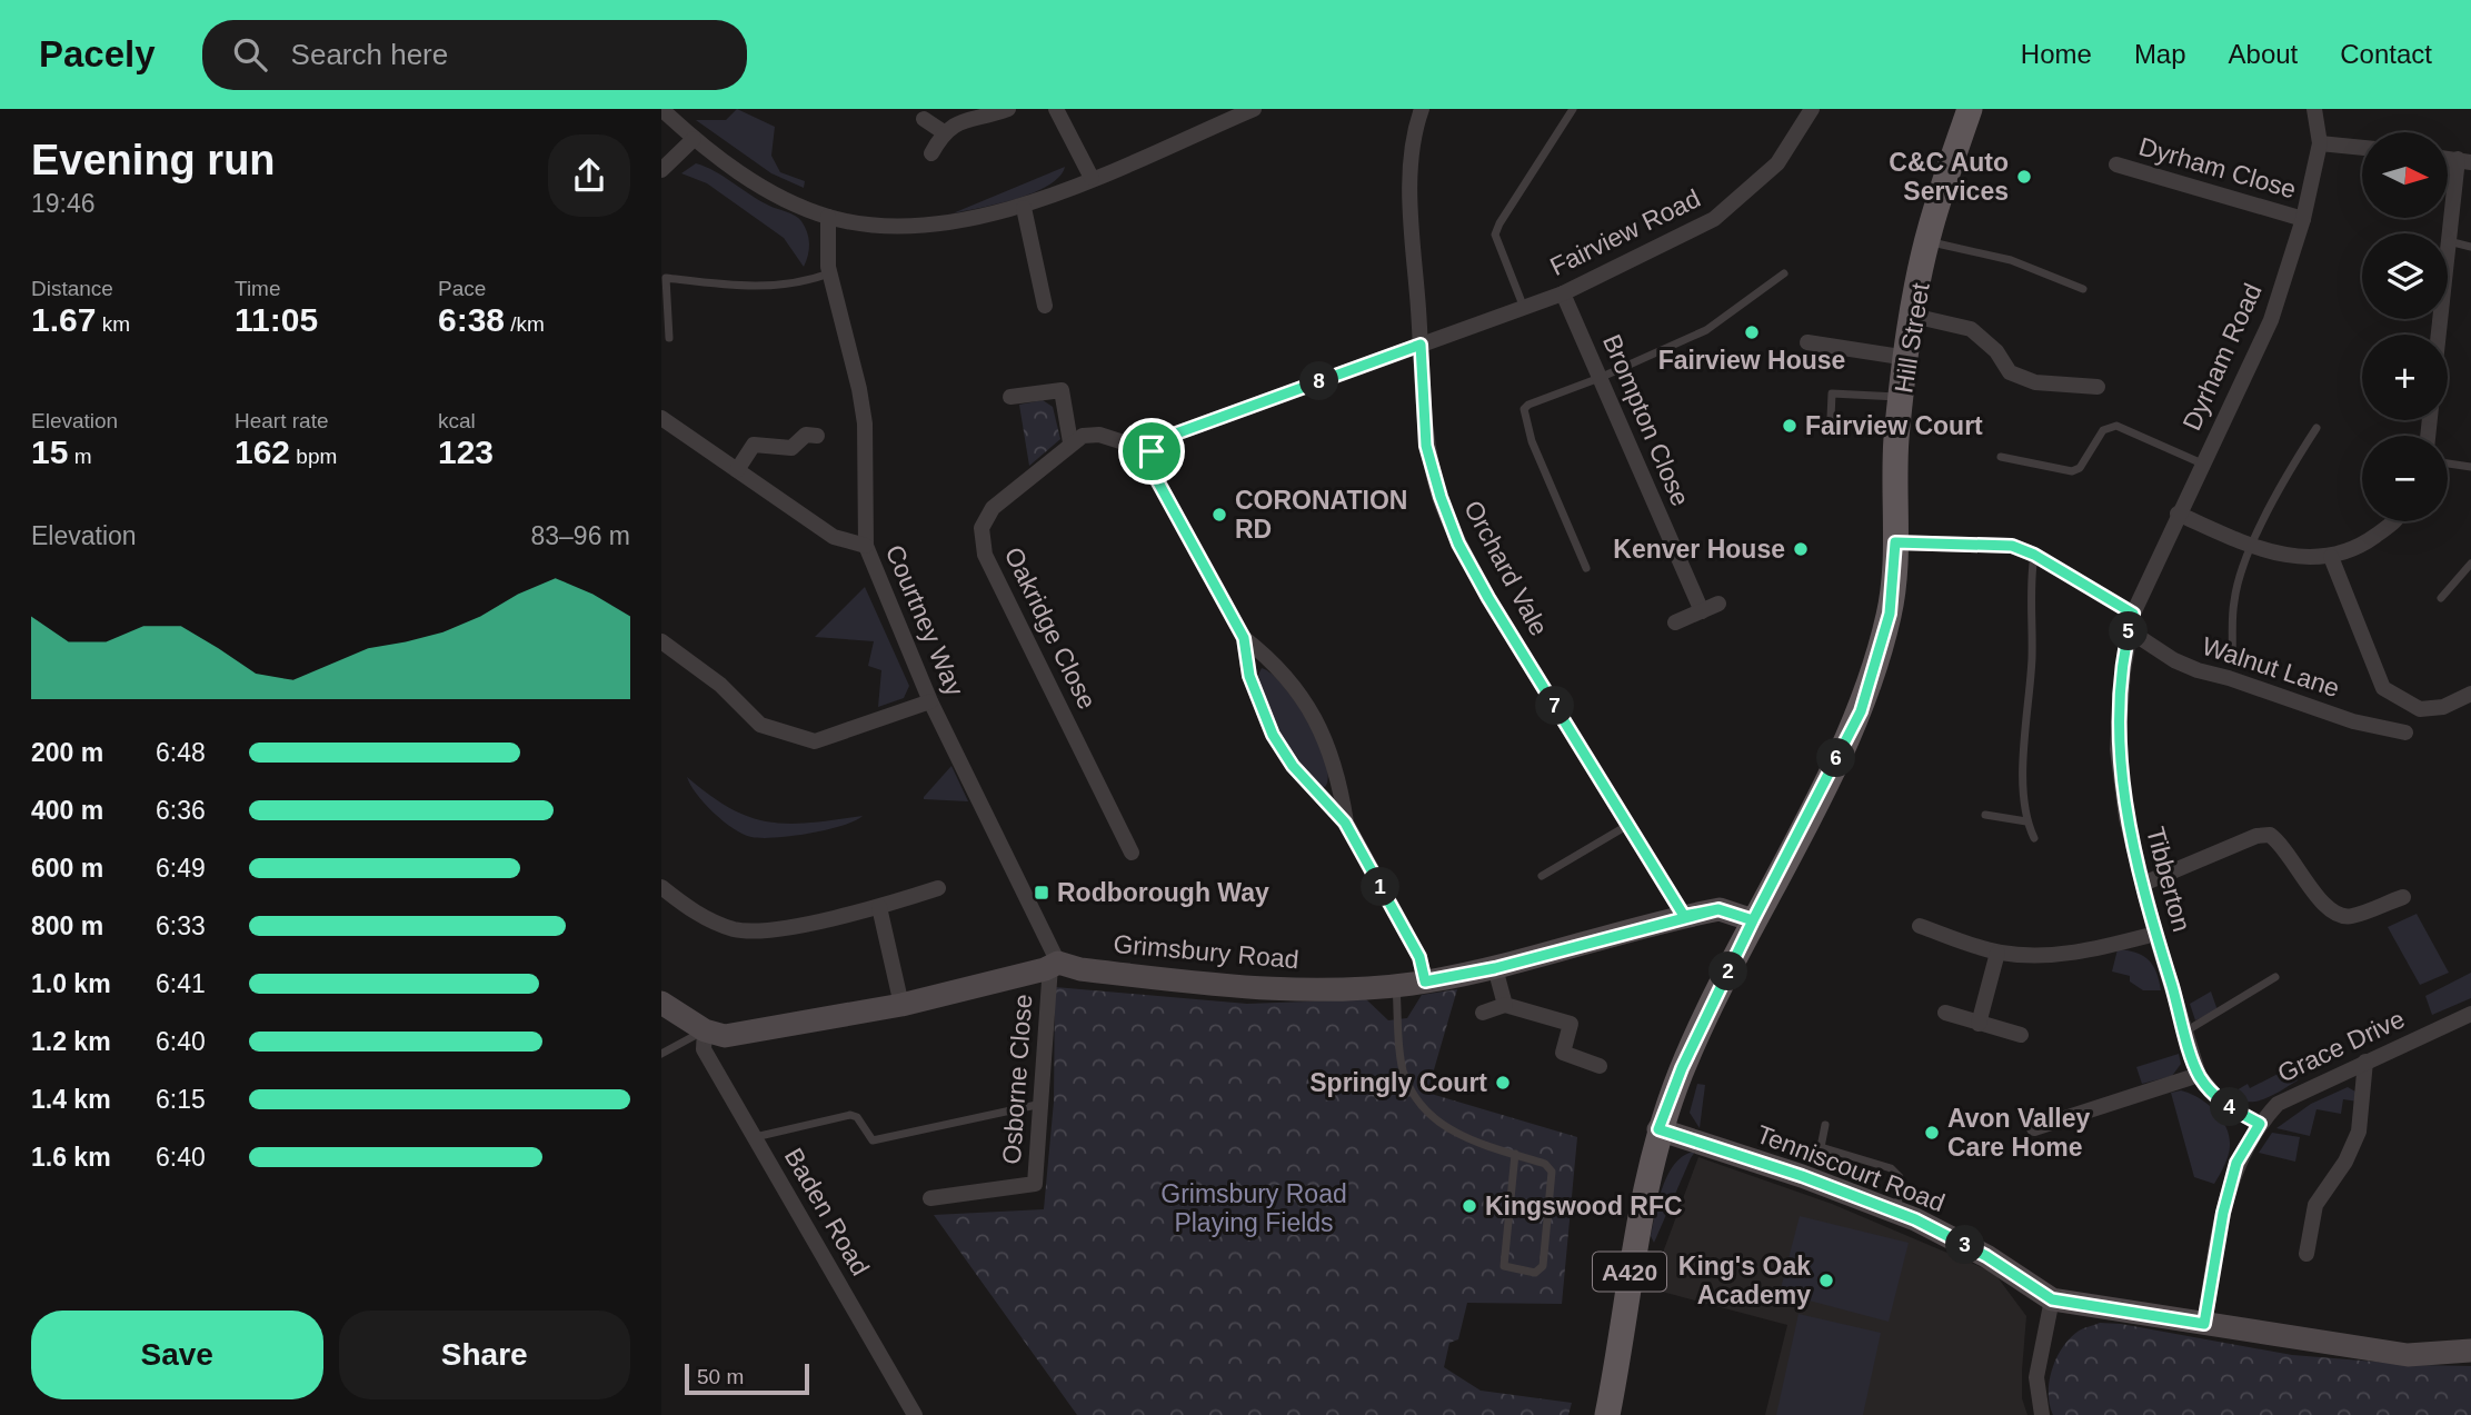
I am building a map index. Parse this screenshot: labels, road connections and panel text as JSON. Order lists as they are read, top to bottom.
{
  "streets": {
    "main road": ["Hill Street", "A420"],
    "street": [
      "Dyrham Close",
      "Fairview Road",
      "Dyrham Road",
      "Brompton Close",
      "Orchard Vale",
      "Courtney Way",
      "Oakridge Close",
      "Walnut Lane",
      "Tibberton",
      "Grimsbury Road",
      "Grace Drive",
      "Osborne Close",
      "Tenniscourt Road",
      "Baden Road"
    ]
  },
  "crossings": [
    ["Dyrham Close", "Dyrham Road"],
    ["Fairview Road", "Brompton Close"],
    ["Fairview Road", "Orchard Vale"],
    ["Hill Street", "Walnut Lane"],
    ["Hill Street", "Grimsbury Road"],
    ["Hill Street", "Tenniscourt Road"],
    ["Hill Street", "A420"],
    ["Dyrham Road", "Walnut Lane"],
    ["Dyrham Road", "Tibberton"],
    ["Orchard Vale", "Grimsbury Road"],
    ["Courtney Way", "Grimsbury Road"],
    ["Courtney Way", "Osborne Close"],
    ["Walnut Lane", "Tibberton"],
    ["Tibberton", "Grace Drive"],
    ["Grimsbury Road", "Osborne Close"],
    ["Grimsbury Road", "Baden Road"],
    ["Grace Drive", "Tenniscourt Road"],
    ["Tenniscourt Road", "A420"]
  ],
  "parks": ["Grimsbury Road Playing Fields"],
  "places": {
    "other": [
      "C&C Auto Services",
      "Fairview House",
      "Fairview Court",
      "CORONATION RD",
      "Kenver House",
      "Springly Court",
      "Avon Valley Care Home",
      "Kingswood RFC",
      "King's Oak Academy"
    ],
    "transit": ["Rodborough Way"]
  },
  "scale_bar": "50 m",
  "north": "right",
  "page": {
    "header": "Pacely",
    "search": "Search here",
    "nav": [
      "Home",
      "Map",
      "About",
      "Contact"
    ],
    "heading": ["Evening run", "19:46"],
    "map_buttons": ["+", "−"],
    "stats": [
      ["Distance", "1.67 km"],
      ["Time", "11:05"],
      ["Pace", "6:38 /km"],
      ["Elevation", "15 m"],
      ["Heart rate", "162 bpm"],
      ["kcal", "123"]
    ],
    "pins": [
      "8",
      "5",
      "7",
      "6",
      "1",
      "2",
      "4",
      "3"
    ],
    "chart": ["Elevation", "83–96 m"],
    "list": [
      {
        "name": "200 m",
        "note": "6:48"
      },
      {
        "name": "400 m",
        "note": "6:36"
      },
      {
        "name": "600 m",
        "note": "6:49"
      },
      {
        "name": "800 m",
        "note": "6:33"
      },
      {
        "name": "1.0 km",
        "note": "6:41"
      },
      {
        "name": "1.2 km",
        "note": "6:40"
      },
      {
        "name": "1.4 km",
        "note": "6:15"
      },
      {
        "name": "1.6 km",
        "note": "6:40"
      }
    ],
    "buttons": ["Save", "Share"],
    "scale": "50 m"
  }
}
